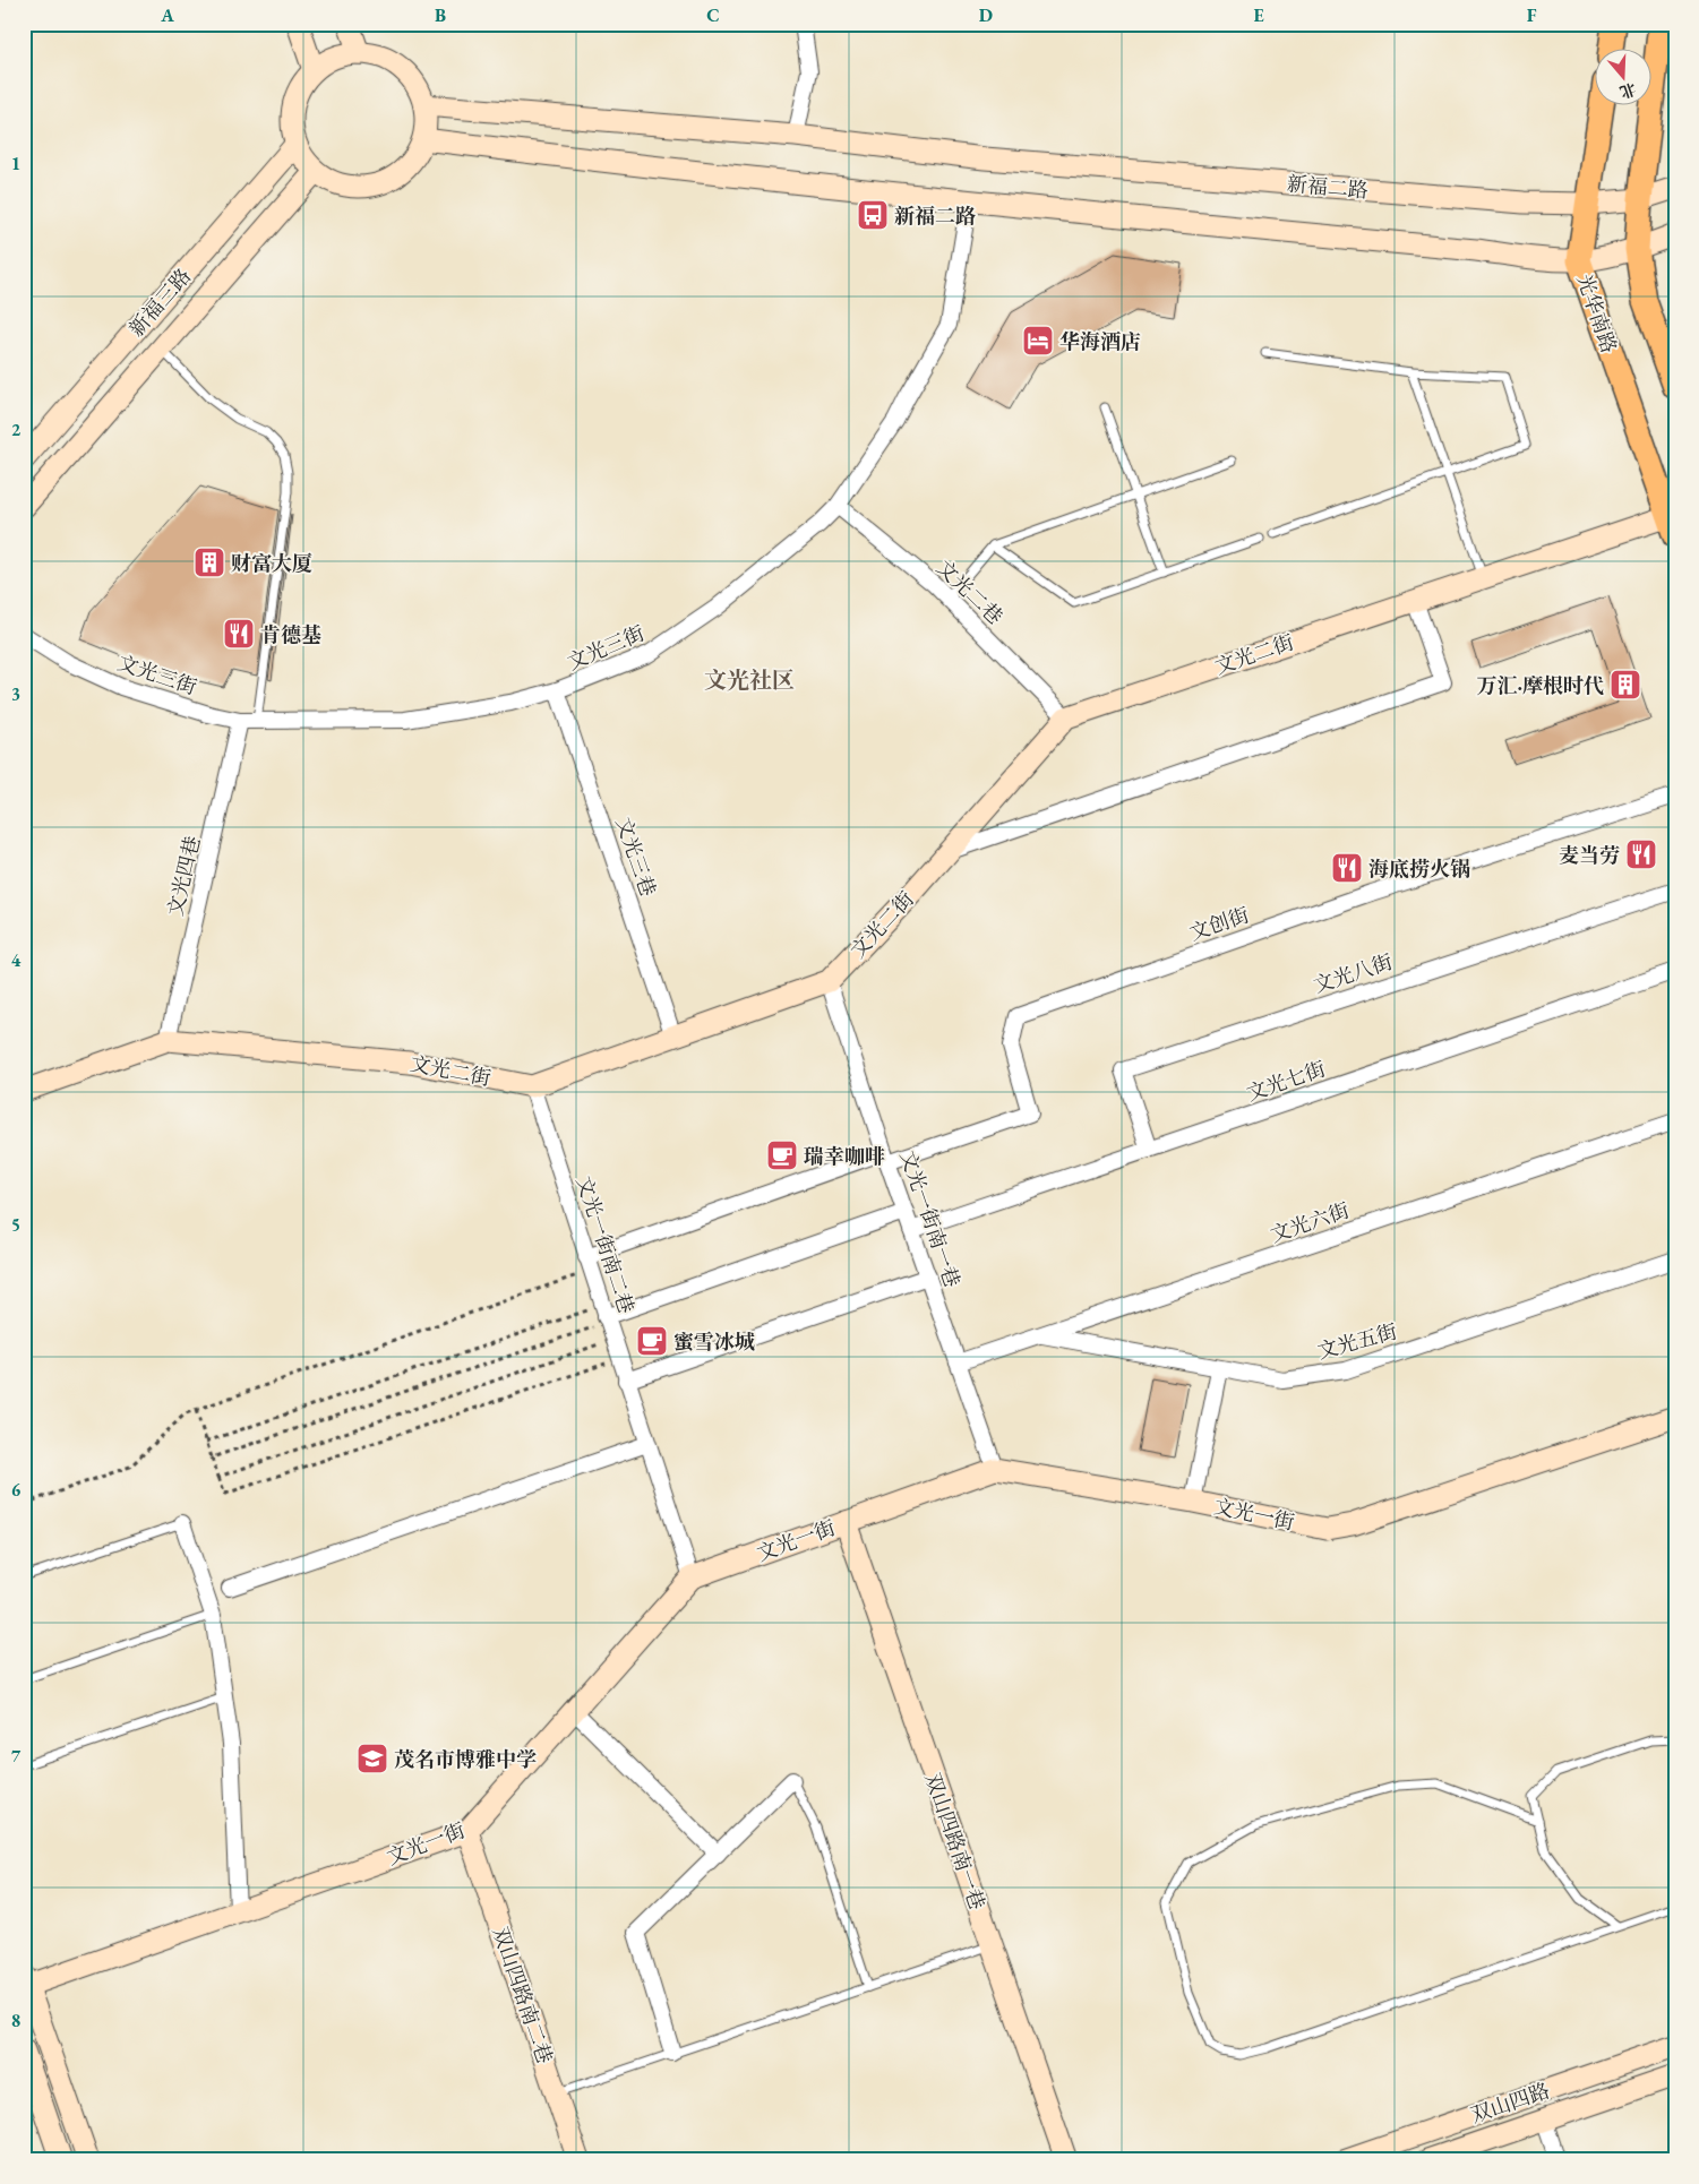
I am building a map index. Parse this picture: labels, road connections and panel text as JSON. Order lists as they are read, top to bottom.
{
  "streets": {
    "main road": [
      "新福二路",
      "新福三路",
      "光华南路",
      "文光二街",
      "文光一街",
      "双山四路南一巷",
      "双山四路南二巷",
      "双山四路"
    ],
    "street": [
      "文光二巷",
      "文光三街",
      "文光三巷",
      "文光四巷",
      "文创街",
      "文光八街",
      "文光七街",
      "文光一街南一巷",
      "文光六街",
      "文光一街南二巷",
      "文光五街"
    ]
  },
  "crossings": [
    ["新福二路", "新福三路"],
    ["新福二路", "光华南路"],
    ["光华南路", "文光二街"],
    ["文光二巷", "文光三街"],
    ["文光二巷", "文光二街"],
    ["文光三街", "文光三巷"],
    ["文光三街", "文光四巷"],
    ["文光二街", "文光三巷"],
    ["文光二街", "文光四巷"],
    ["文光二街", "文光一街南一巷"],
    ["文光二街", "文光一街南二巷"],
    ["文创街", "文光一街南一巷"],
    ["文光八街", "文光七街"],
    ["文光七街", "文光一街南一巷"],
    ["文光一街南一巷", "文光六街"],
    ["文光一街南一巷", "文光一街"],
    ["文光六街", "文光五街"],
    ["文光一街南二巷", "文光一街"],
    ["文光一街", "双山四路南一巷"],
    ["文光一街", "双山四路南二巷"]
  ],
  "districts": ["文光社区"],
  "places": {
    "bus stop": ["新福二路"],
    "hotel": ["华海酒店"],
    "building": ["财富大厦", "万汇·摩根时代"],
    "restaurant": ["肯德基", "麦当劳", "海底捞火锅"],
    "cafe": ["瑞幸咖啡", "蜜雪冰城"],
    "school or university": ["茂名市博雅中学"]
  },
  "north": "bottom",
  "grid": {
    "columns": [
      "A",
      "B",
      "C",
      "D",
      "E",
      "F"
    ],
    "rows": [
      "1",
      "2",
      "3",
      "4",
      "5",
      "6",
      "7",
      "8"
    ]
  }
}
